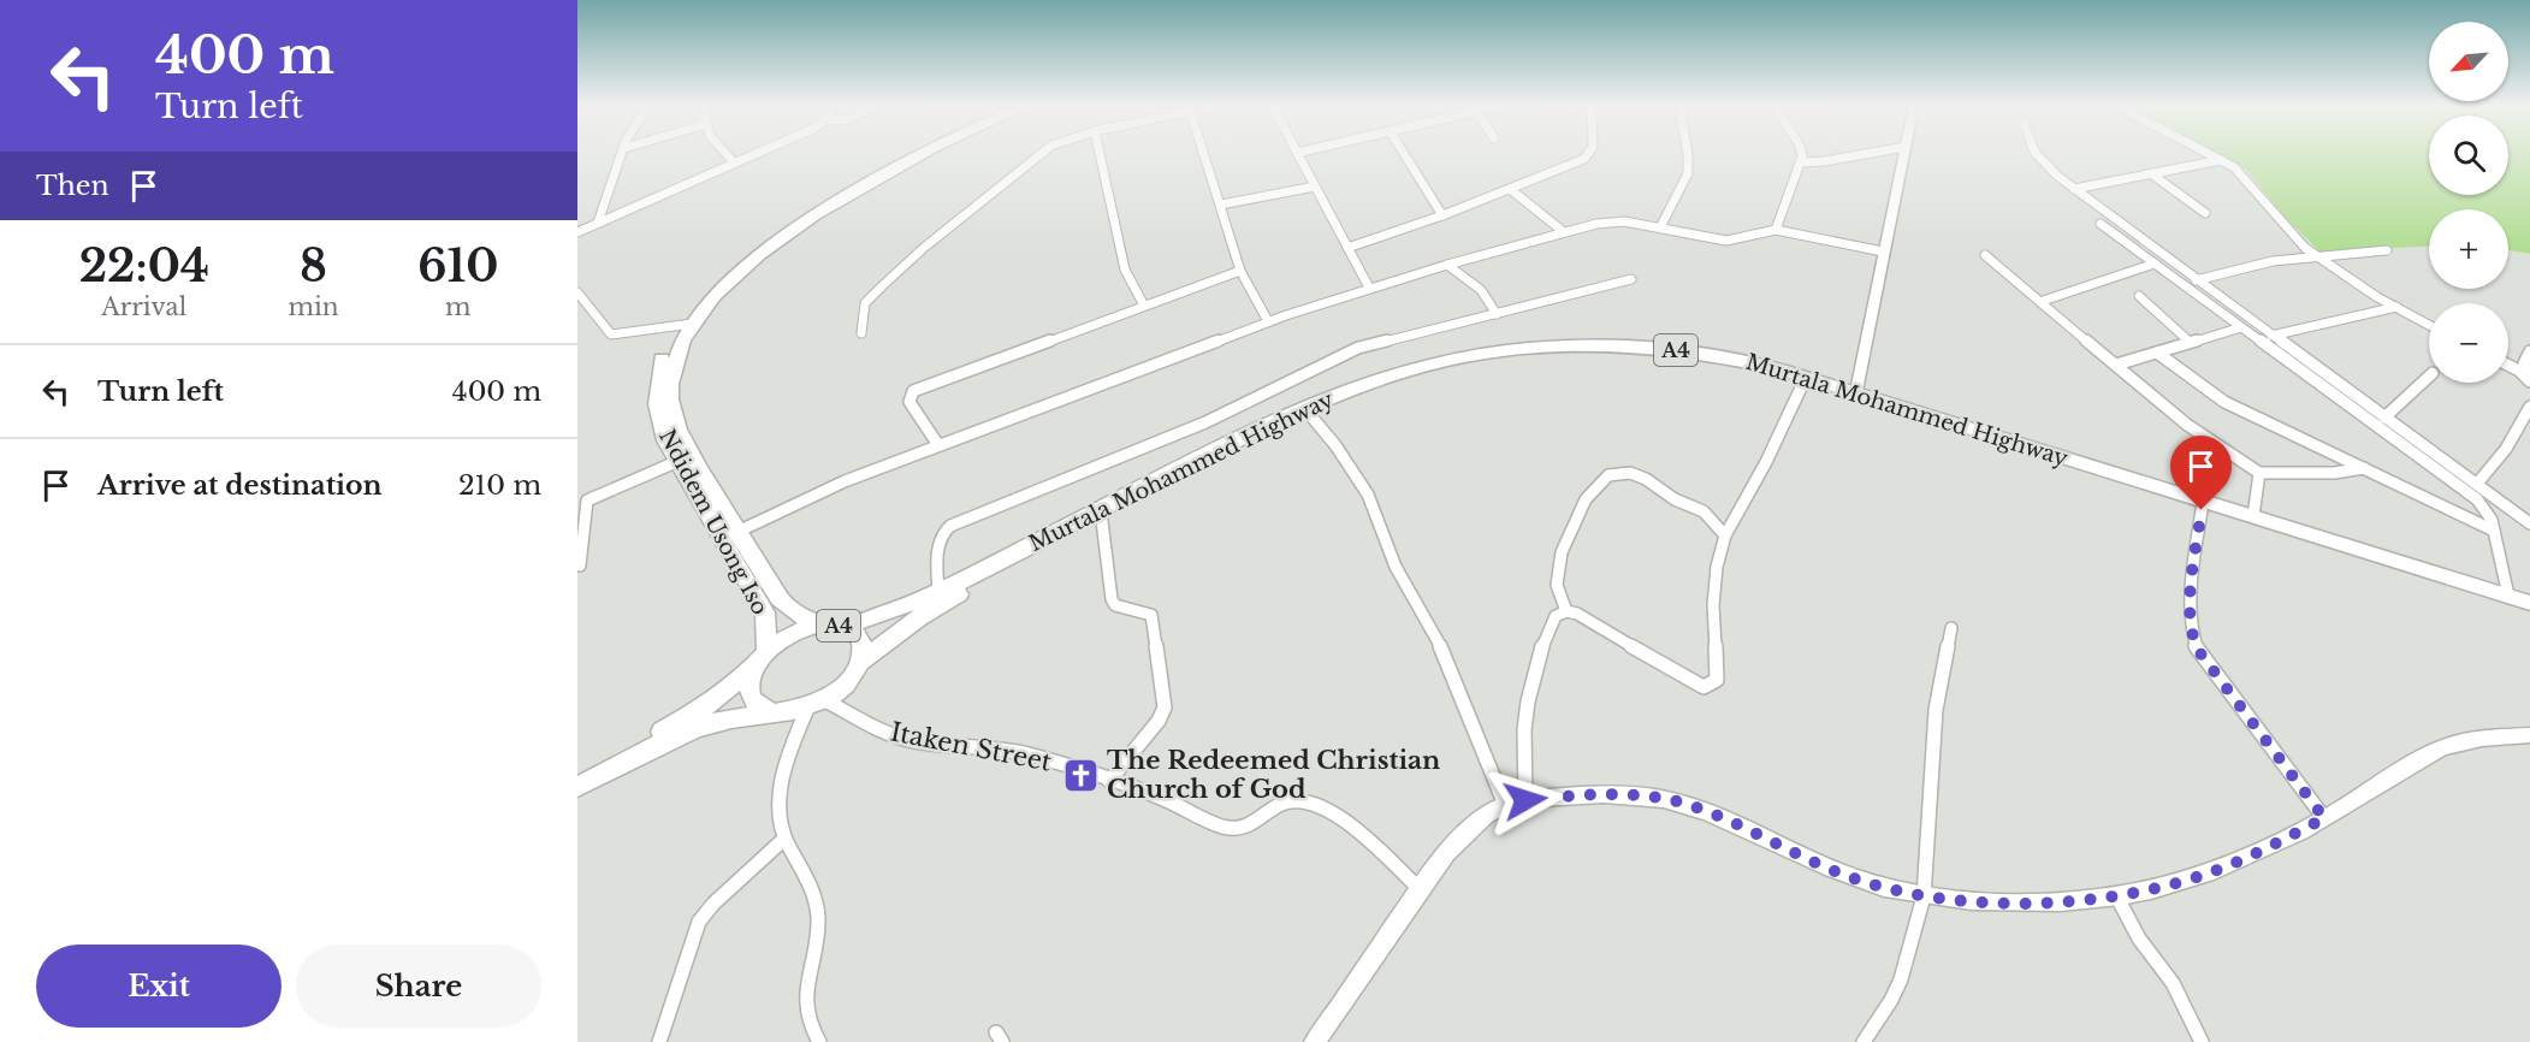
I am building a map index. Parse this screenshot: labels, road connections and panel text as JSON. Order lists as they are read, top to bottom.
{
  "streets": {
    "highway": ["A4", "Murtala Mohammed Highway", "Ndidem Usong Iso"],
    "street": ["Itaken Street"]
  },
  "crossings": [
    ["A4", "Murtala Mohammed Highway"],
    ["A4", "Ndidem Usong Iso"],
    ["A4", "Itaken Street"],
    ["Murtala Mohammed Highway", "Ndidem Usong Iso"],
    ["Murtala Mohammed Highway", "Itaken Street"],
    ["Ndidem Usong Iso", "Itaken Street"]
  ],
  "places": {
    "church": ["The Redeemed Christian Church of God"]
  },
  "north": "bottom left",
  "page": {
    "turn": ["400 m", "Turn left"],
    "map_buttons": ["+", "−"],
    "then": "Then",
    "eta": [
      "22:04",
      "Arrival",
      "8",
      "min",
      "610",
      "m"
    ],
    "list": [
      {
        "name": "Turn left",
        "value": "400 m"
      },
      {
        "name": "Arrive at destination",
        "value": "210 m"
      }
    ],
    "buttons": ["Exit", "Share"]
  }
}
